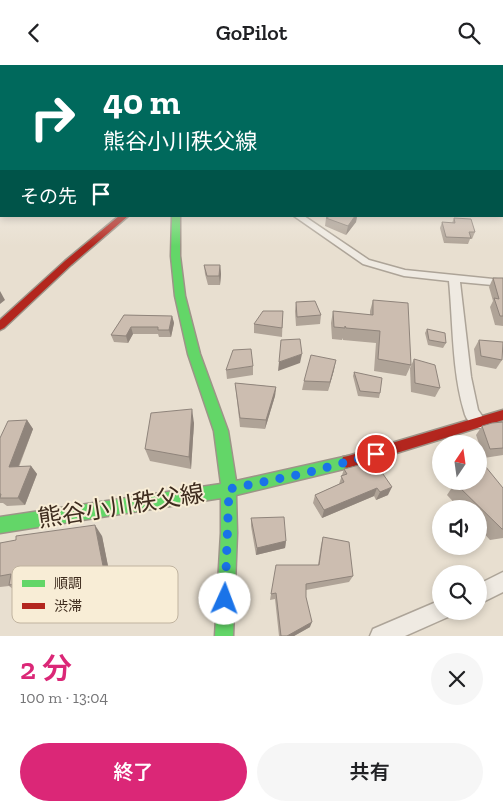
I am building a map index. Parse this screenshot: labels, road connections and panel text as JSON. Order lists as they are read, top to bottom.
{
  "streets": {
    "street": ["熊谷小川秩父線"]
  },
  "legend": ["順調", "渋滞"],
  "north": "top",
  "page": {
    "header": "GoPilot",
    "turn": ["40 m", "熊谷小川秩父線"],
    "then": "その先",
    "heading": ["2 分", "100 m · 13:04"],
    "buttons": ["終了", "共有"]
  }
}
